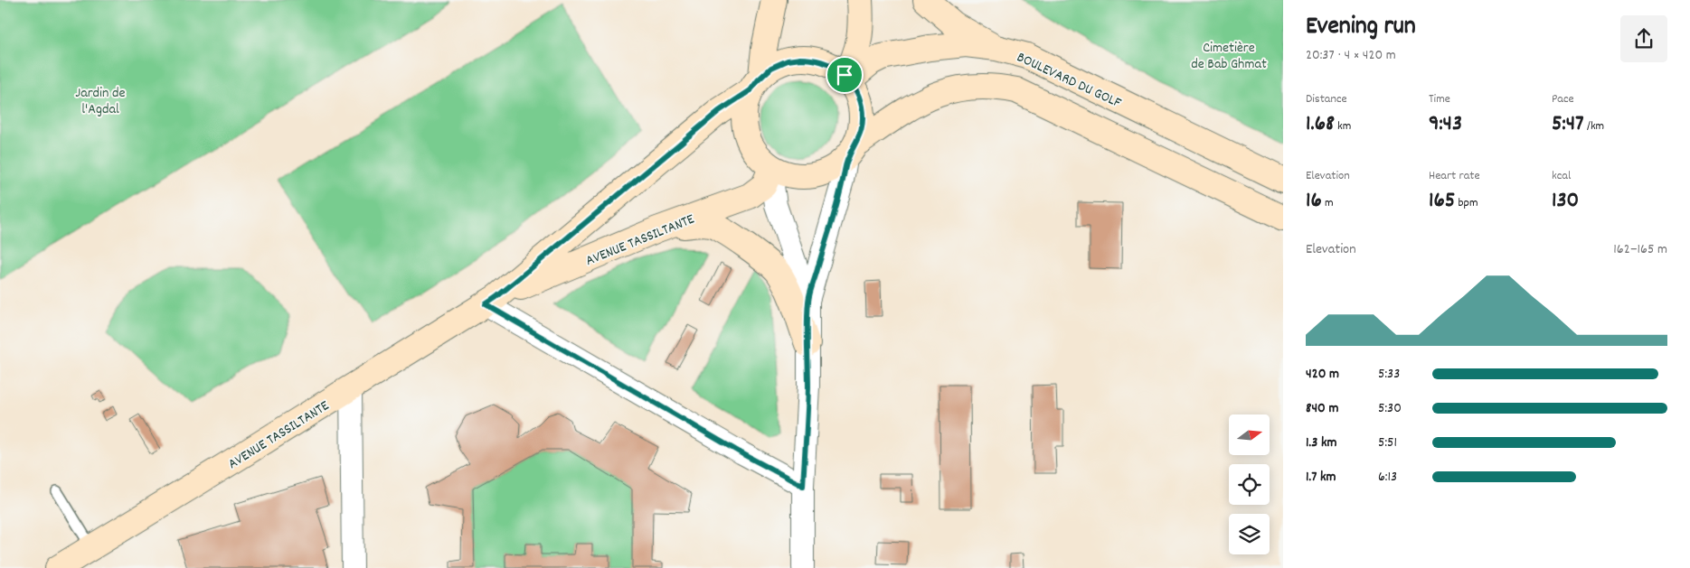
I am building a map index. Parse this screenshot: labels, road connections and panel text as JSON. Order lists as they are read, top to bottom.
{
  "streets": {
    "main road": ["BOULEVARD DU GOLF", "AVENUE TASSILTANTE"]
  },
  "crossings": [
    ["BOULEVARD DU GOLF", "AVENUE TASSILTANTE"]
  ],
  "parks": ["Cimetière de Bab Ghmat", "Jardin de l'Agdal"],
  "north": "right",
  "page": {
    "heading": ["Evening run", "20:37 · 4 × 420 m"],
    "stats": [
      ["Distance", "1.68 km"],
      ["Time", "9:43"],
      ["Pace", "5:47 /km"],
      ["Elevation", "16 m"],
      ["Heart rate", "165 bpm"],
      ["kcal", "130"]
    ],
    "chart": ["Elevation", "162–165 m"],
    "list": [
      {
        "name": "420 m",
        "note": "5:33"
      },
      {
        "name": "840 m",
        "note": "5:30"
      },
      {
        "name": "1.3 km",
        "note": "5:51"
      },
      {
        "name": "1.7 km",
        "note": "6:13"
      }
    ]
  }
}
